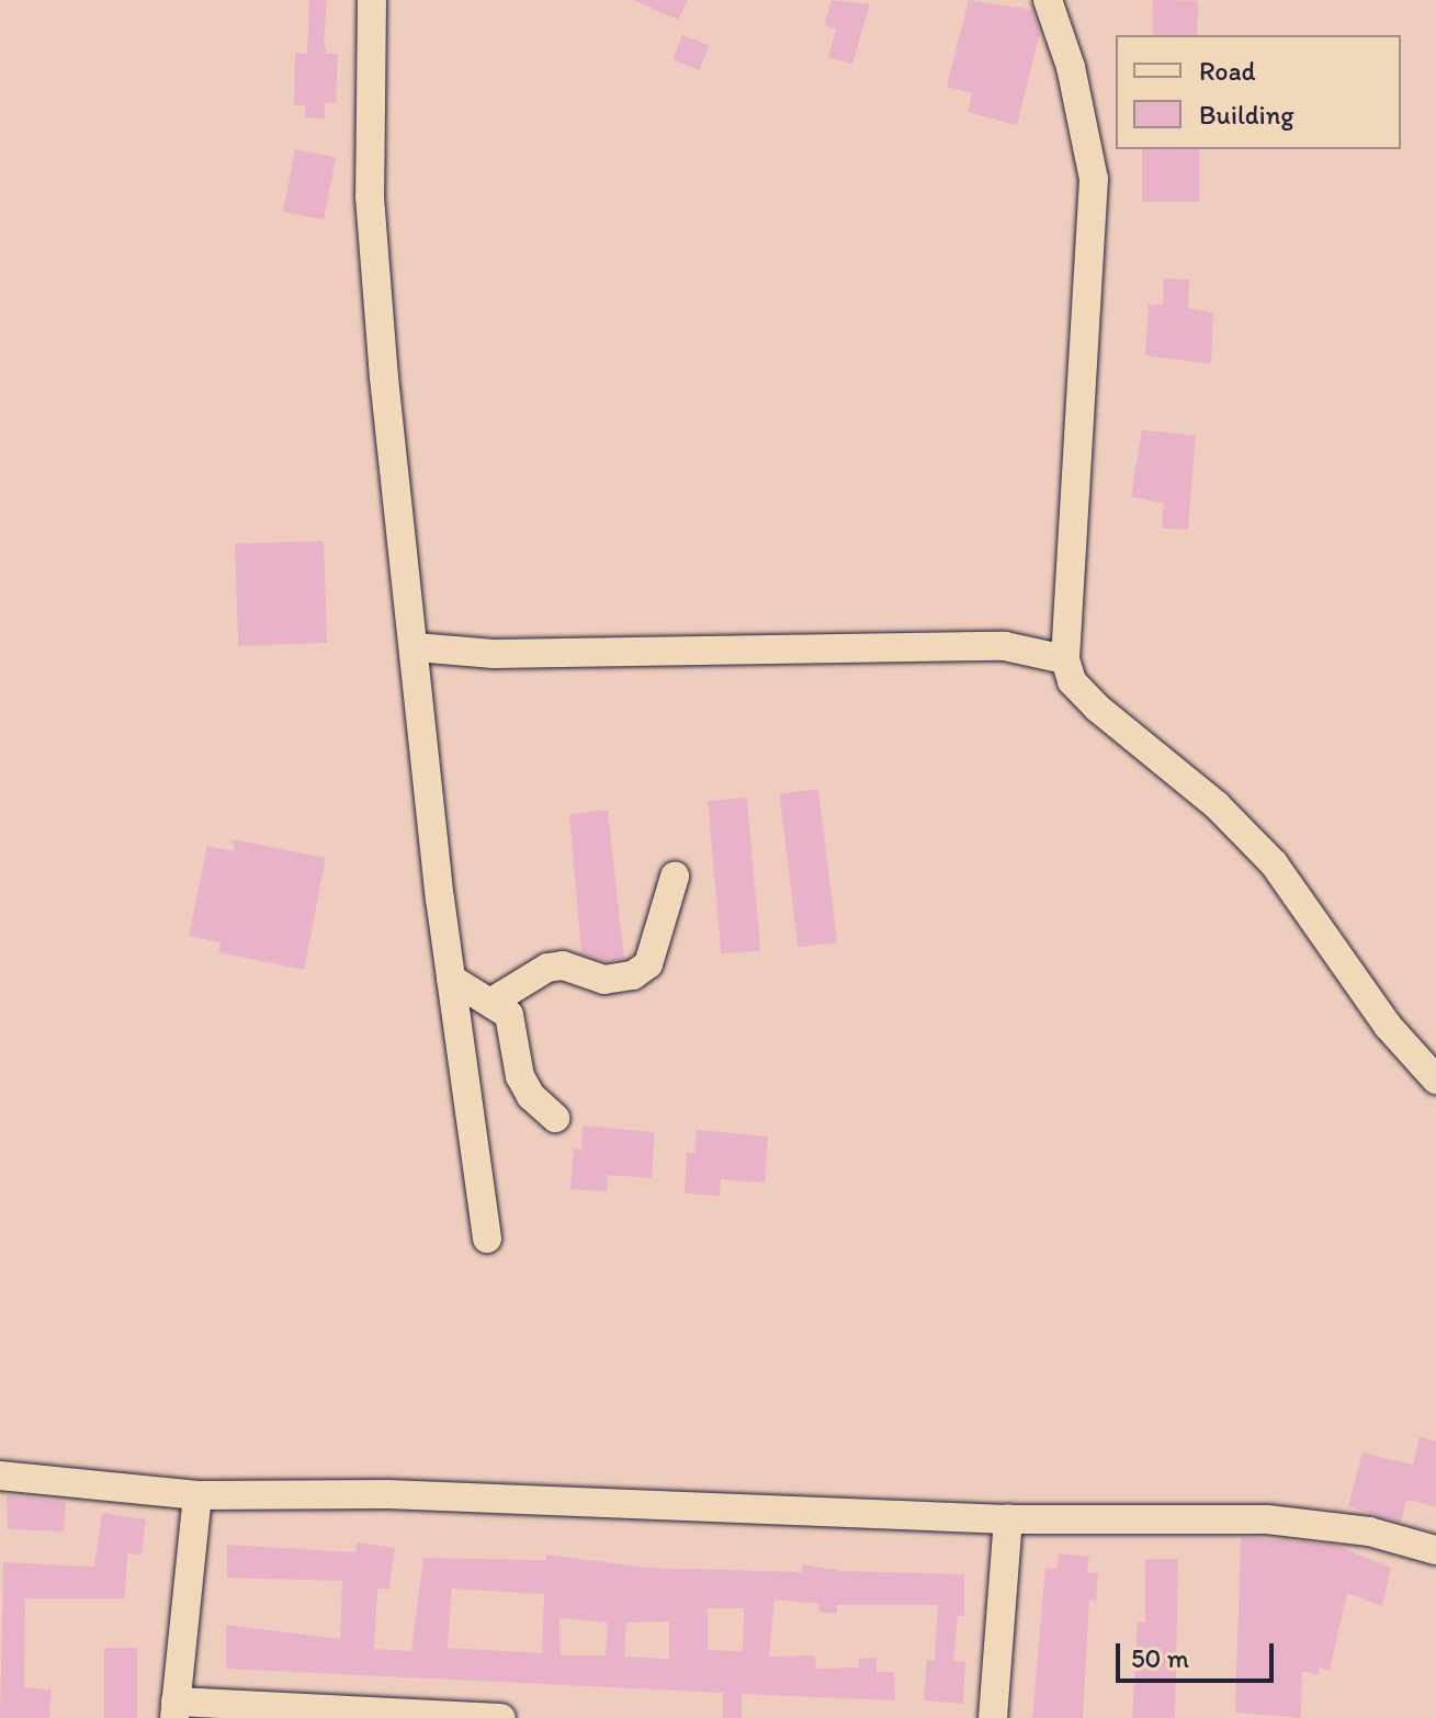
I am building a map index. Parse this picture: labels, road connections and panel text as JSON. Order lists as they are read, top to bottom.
{
  "legend": ["Road", "Building"],
  "scale_bar": "50 m"
}
